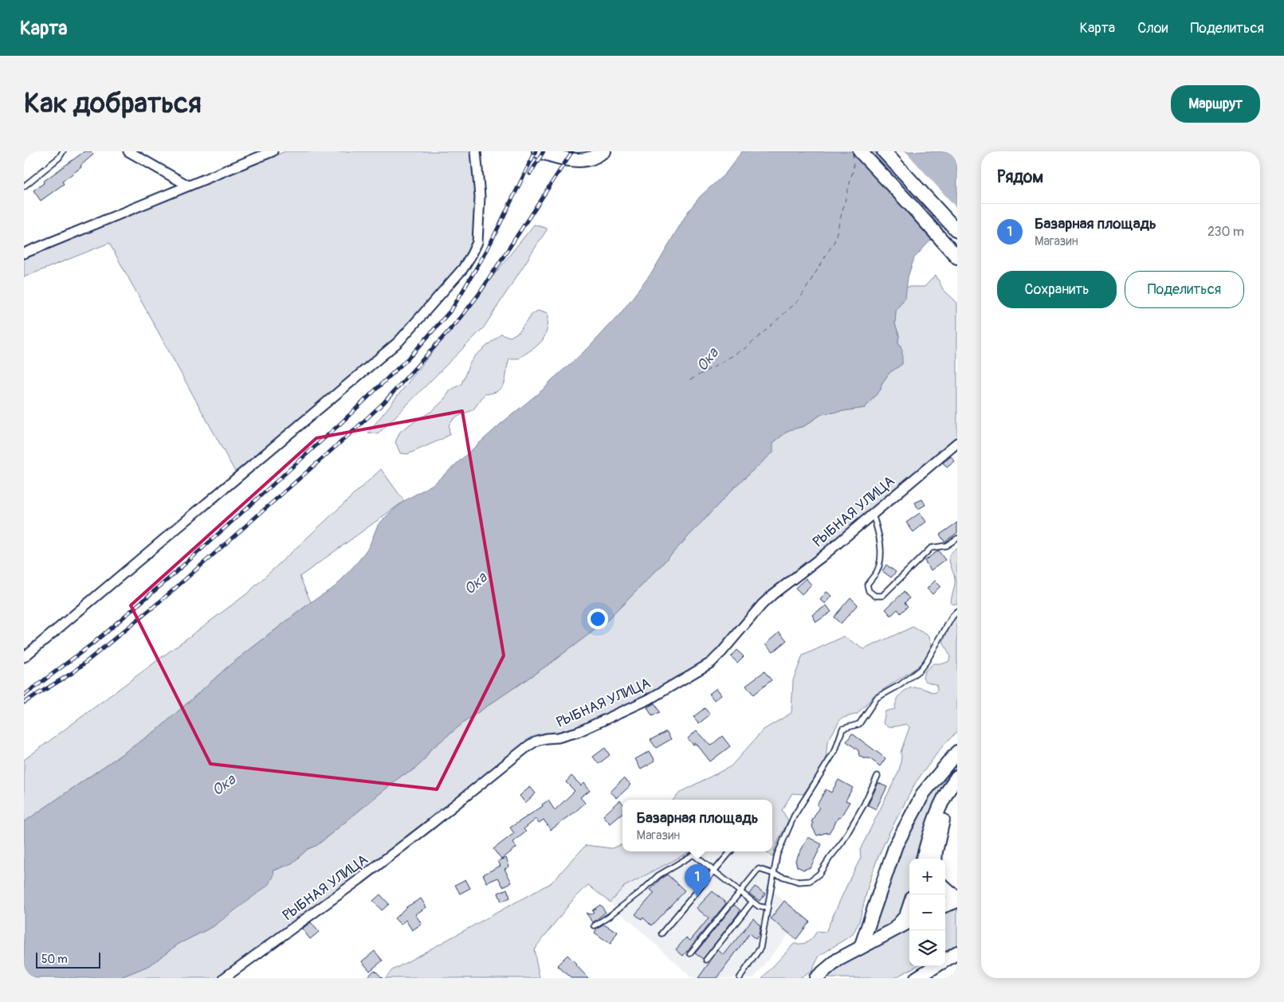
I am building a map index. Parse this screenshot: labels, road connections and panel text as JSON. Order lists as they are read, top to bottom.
{
  "streets": {
    "street": ["РЫБНАЯ УЛИЦА"]
  },
  "water": ["Ока"],
  "scale_bar": "50 m",
  "page": {
    "header": "Карта",
    "nav": ["Карта", "Слои", "Поделиться"],
    "buttons": [
      "Маршрут",
      ["Сохранить", "Поделиться"]
    ],
    "title": "Как добраться",
    "heading": "Рядом",
    "list": [
      {
        "mark": "1",
        "name": "Базарная площадь",
        "note": "Магазин",
        "value": "230 m"
      }
    ],
    "popup": ["Базарная площадь", "Магазин"],
    "map_buttons": ["+", "−"],
    "pins": "1",
    "scale": "50 m"
  }
}
